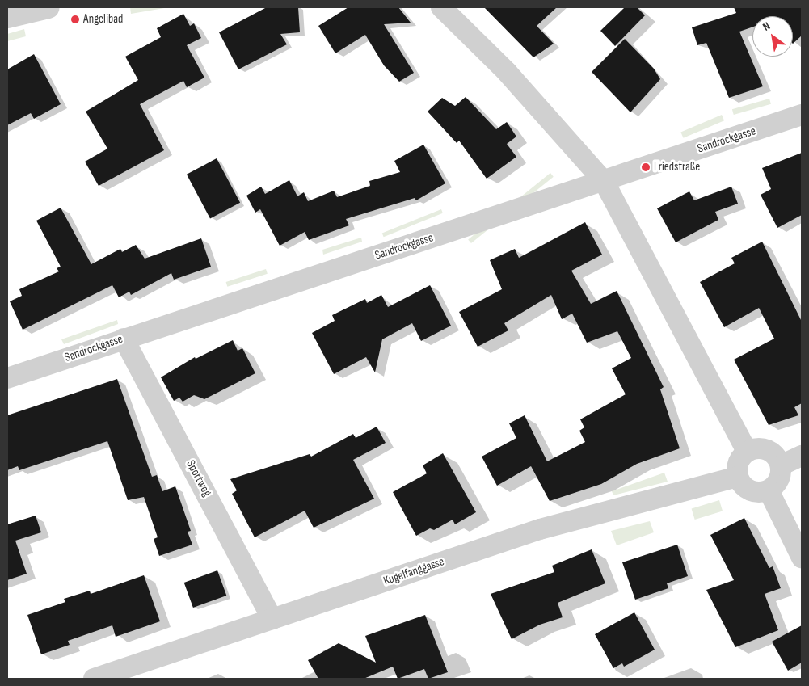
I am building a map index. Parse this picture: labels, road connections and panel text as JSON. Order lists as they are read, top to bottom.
{
  "streets": {
    "street": ["Sandrockgasse", "Sportweg", "Kugelfanggasse"]
  },
  "crossings": [
    ["Sandrockgasse", "Sportweg"],
    ["Sportweg", "Kugelfanggasse"]
  ],
  "places": ["Angelibad", "Friedstraße"],
  "north": "top left"
}
